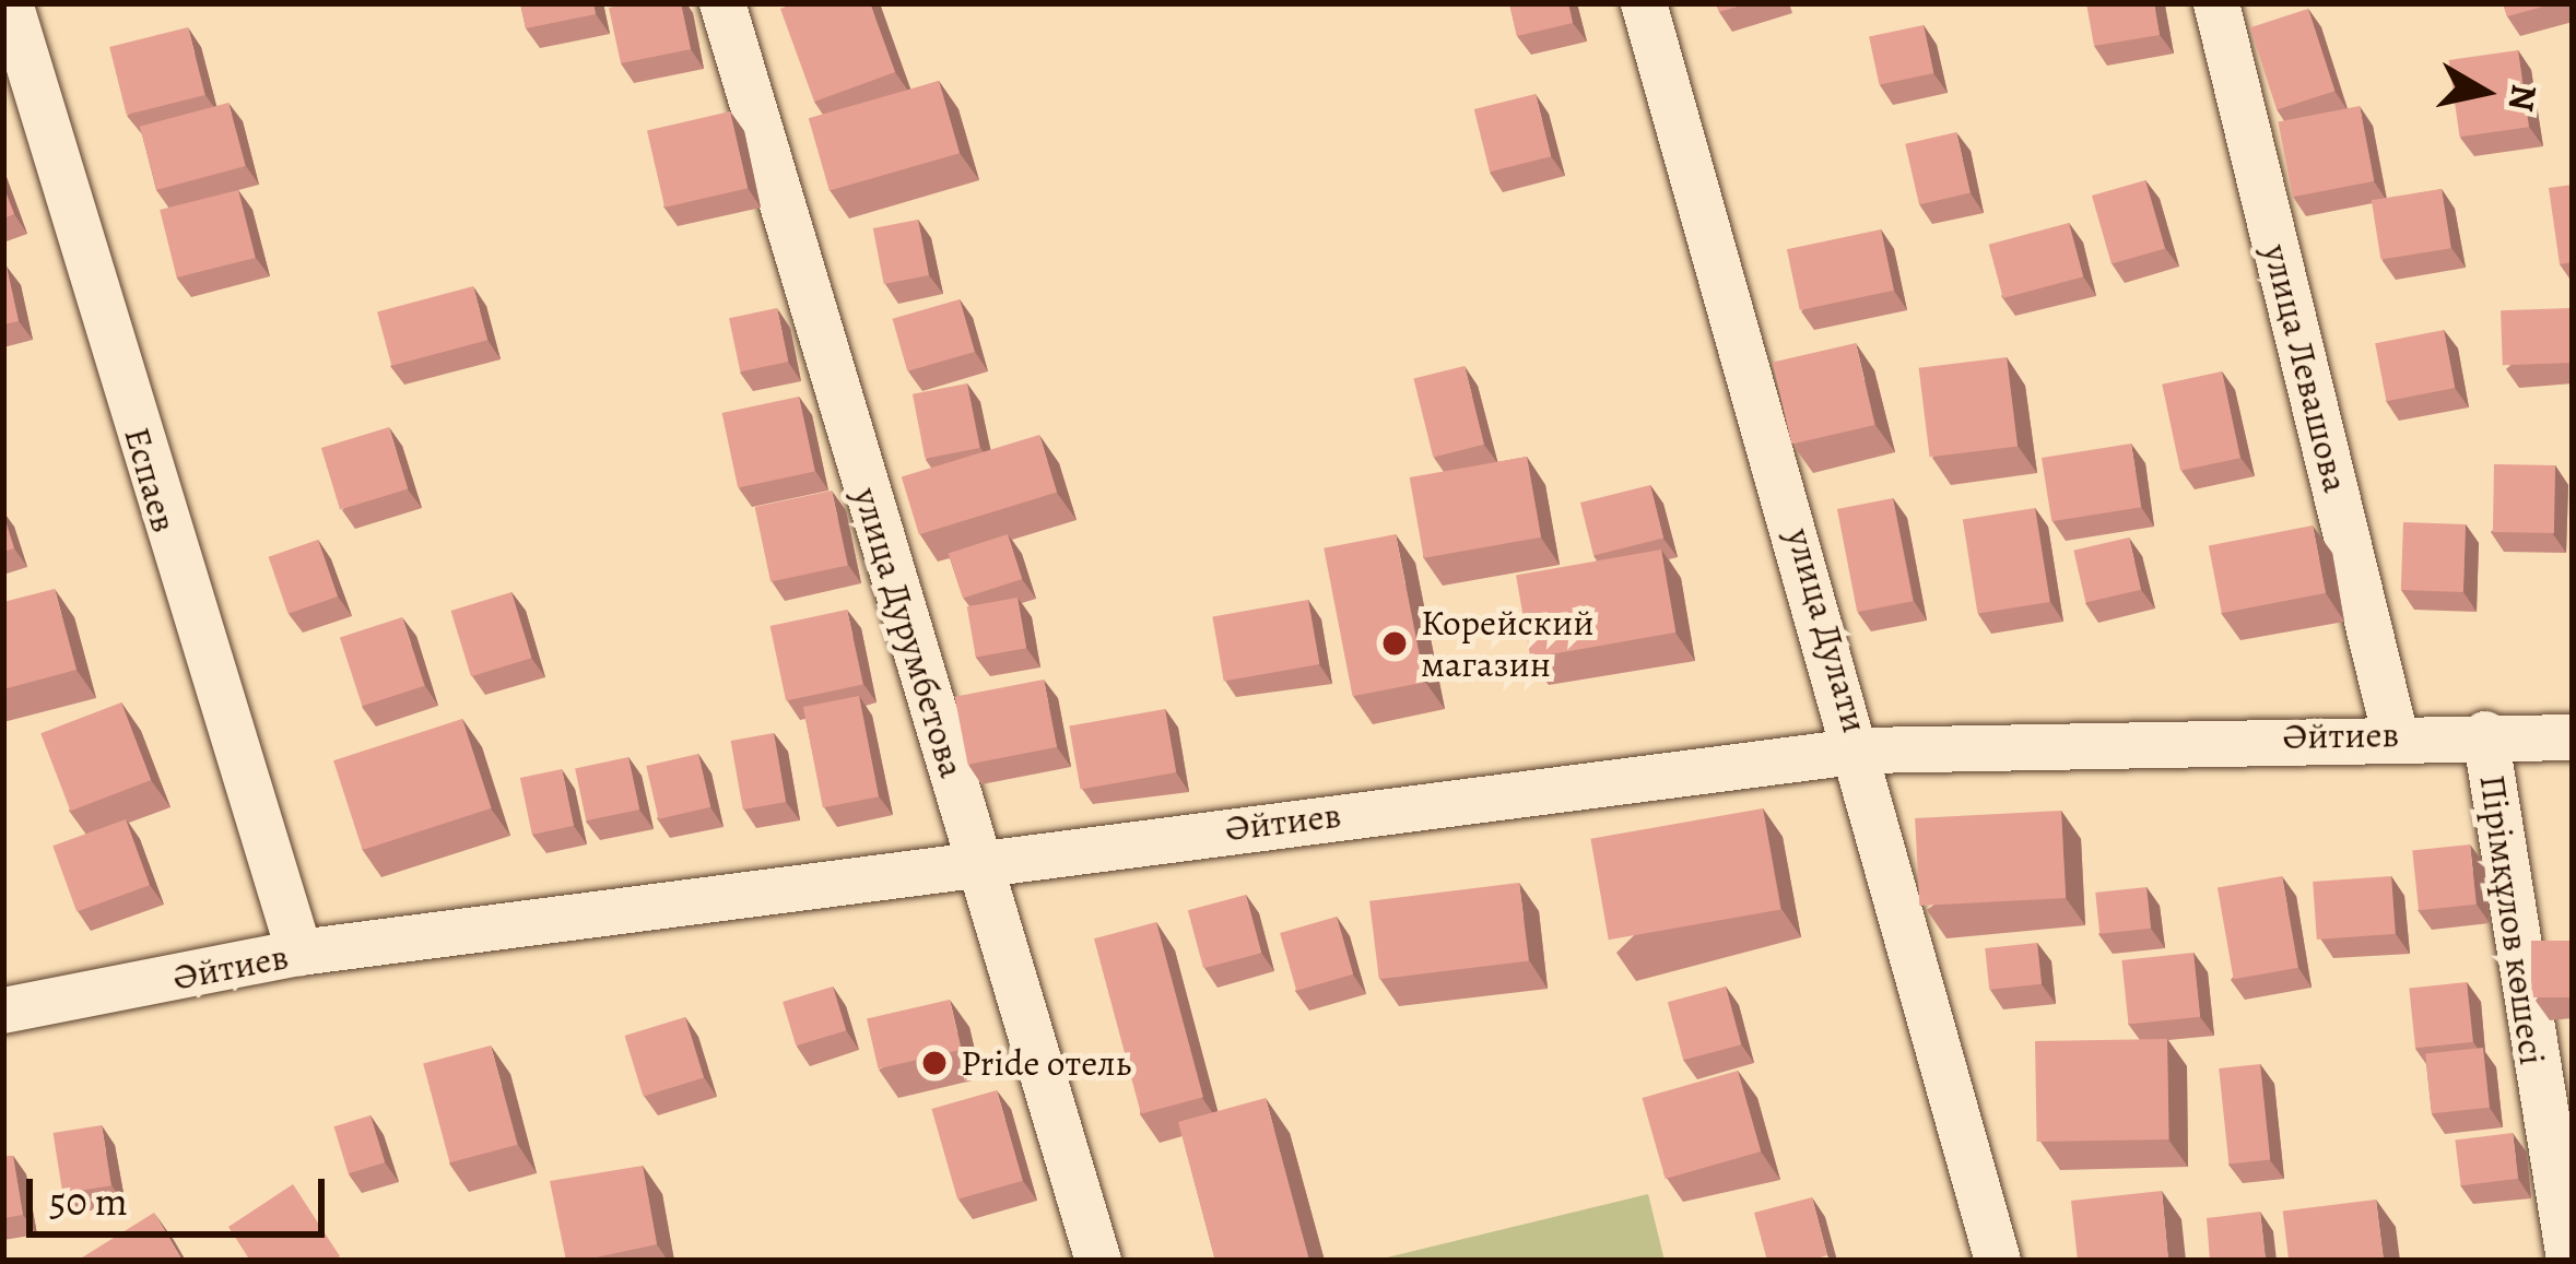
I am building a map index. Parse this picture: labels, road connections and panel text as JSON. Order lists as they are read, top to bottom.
{
  "streets": {
    "street": [
      "улица Левашова",
      "Еспаев",
      "улица Дулати",
      "улица Дурумбетова",
      "Әйтиев",
      "Пірімқұлов көшесі"
    ]
  },
  "crossings": [
    ["улица Левашова", "Әйтиев"],
    ["Еспаев", "Әйтиев"],
    ["улица Дулати", "Әйтиев"],
    ["улица Дурумбетова", "Әйтиев"],
    ["Әйтиев", "Пірімқұлов көшесі"]
  ],
  "places": ["Корейский магазин", "Pride отель"],
  "scale_bar": "50 m",
  "north": "right"
}
